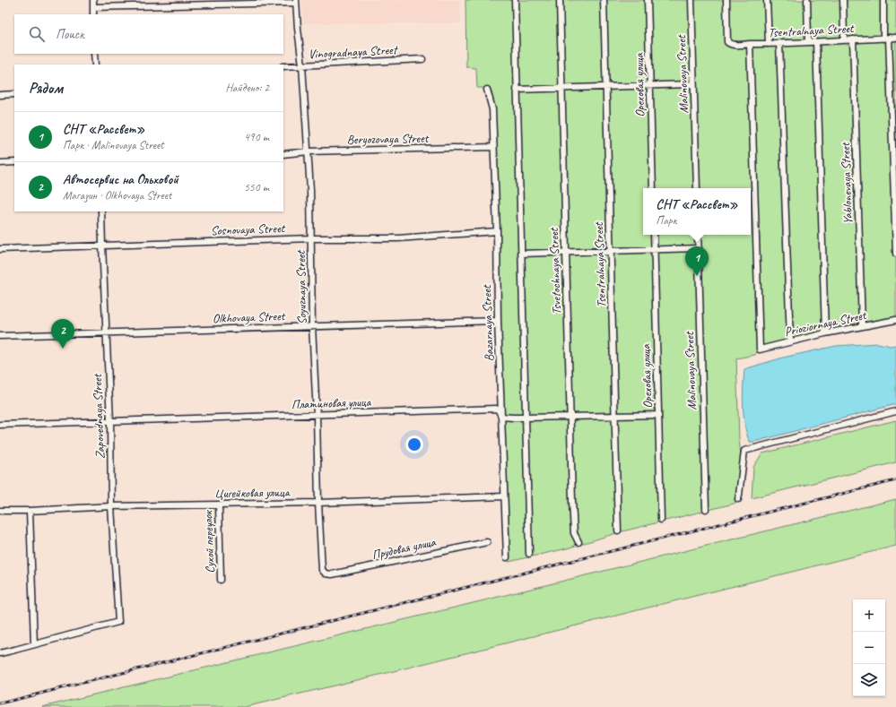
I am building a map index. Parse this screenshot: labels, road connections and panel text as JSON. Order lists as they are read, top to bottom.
{
  "streets": {
    "street": [
      "Tsentralnaya Street",
      "Vinogradnaya Street",
      "Malinovaya Street",
      "Ореховая улица",
      "Beryozovaya Street",
      "Yablonevaya Street",
      "Sosnovaya Street",
      "Tsvetochnaya Street",
      "Soyuznaya Street",
      "Olkhovaya Street",
      "Bazarnaya Street",
      "Prioziornaya Street",
      "Платиновая улица",
      "Zapovednaya Street",
      "Цигейковая улица",
      "Сухой переулок",
      "Прудовая улица"
    ]
  },
  "crossings": [
    ["Tsentralnaya Street", "Yablonevaya Street"],
    ["Tsentralnaya Street", "Prioziornaya Street"],
    ["Tsentralnaya Street", "Платиновая улица"],
    ["Vinogradnaya Street", "Soyuznaya Street"],
    ["Ореховая улица", "Платиновая улица"],
    ["Beryozovaya Street", "Soyuznaya Street"],
    ["Beryozovaya Street", "Bazarnaya Street"],
    ["Yablonevaya Street", "Prioziornaya Street"],
    ["Sosnovaya Street", "Soyuznaya Street"],
    ["Sosnovaya Street", "Bazarnaya Street"],
    ["Sosnovaya Street", "Zapovednaya Street"],
    ["Tsvetochnaya Street", "Платиновая улица"],
    ["Soyuznaya Street", "Olkhovaya Street"],
    ["Soyuznaya Street", "Платиновая улица"],
    ["Soyuznaya Street", "Цигейковая улица"],
    ["Soyuznaya Street", "Прудовая улица"],
    ["Olkhovaya Street", "Bazarnaya Street"],
    ["Olkhovaya Street", "Zapovednaya Street"],
    ["Bazarnaya Street", "Платиновая улица"],
    ["Bazarnaya Street", "Цигейковая улица"],
    ["Платиновая улица", "Zapovednaya Street"],
    ["Zapovednaya Street", "Цигейковая улица"],
    ["Цигейковая улица", "Сухой переулок"]
  ],
  "page": {
    "search": "Поиск",
    "heading": ["Рядом", "Найдено: 2"],
    "list": [
      {
        "mark": "1",
        "name": "СНТ «Рассвет»",
        "note": "Парк · Malinovaya Street",
        "value": "490 m"
      },
      {
        "mark": "2",
        "name": "Автосервис на Ольховой",
        "note": "Магазин · Olkhovaya Street",
        "value": "550 m"
      }
    ],
    "popup": ["СНТ «Рассвет»", "Парк"],
    "pins": ["1", "2"],
    "map_buttons": ["+", "−"]
  }
}
